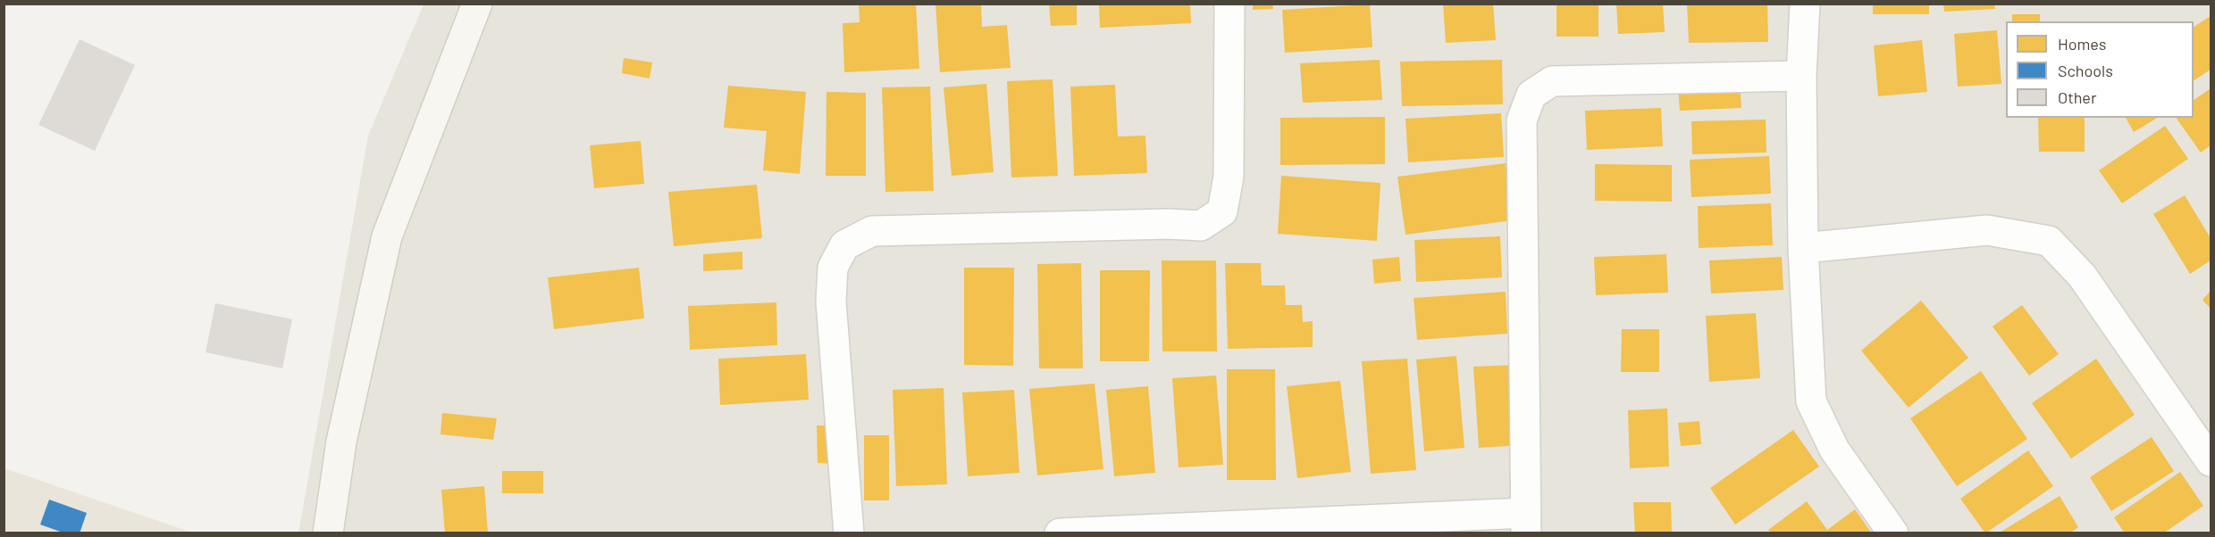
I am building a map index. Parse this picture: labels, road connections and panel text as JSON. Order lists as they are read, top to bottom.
{
  "legend": ["Homes", "Schools", "Other"]
}
